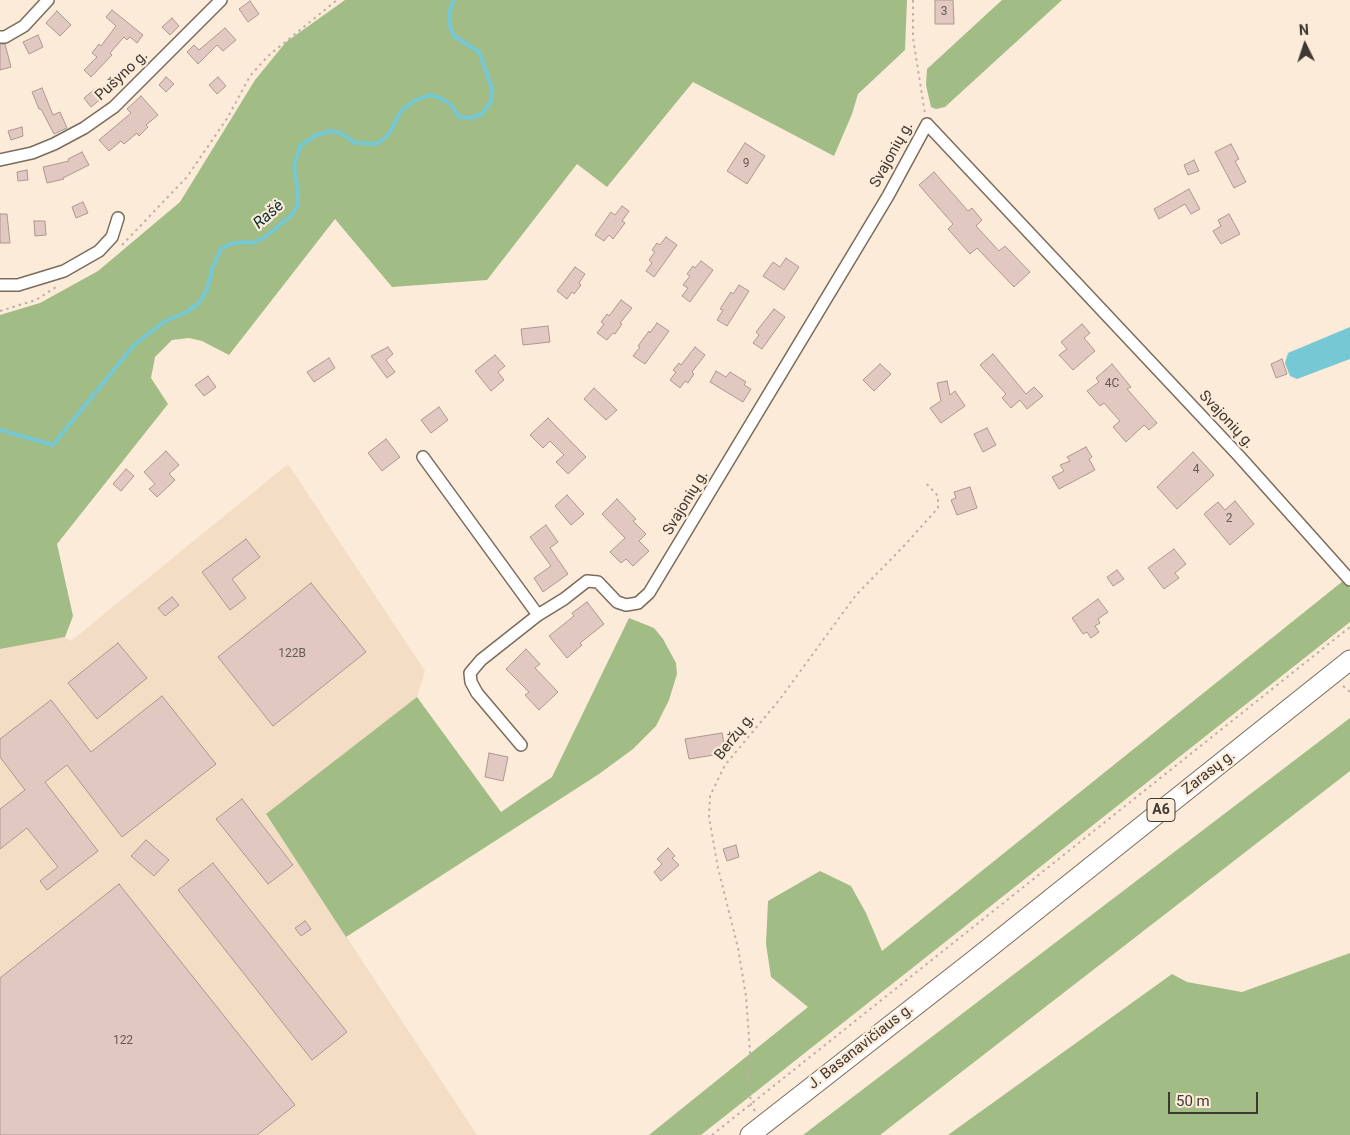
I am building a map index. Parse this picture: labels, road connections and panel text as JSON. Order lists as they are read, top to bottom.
{
  "streets": {
    "highway": ["Zarasų g.", "A6", "J. Basanavičiaus g."],
    "street": ["Pušyno g.", "Svajonių g."],
    "path": ["Beržų g."]
  },
  "crossings": [
    ["Zarasų g.", "J. Basanavičiaus g."]
  ],
  "water": ["Rašė"],
  "house_numbers": [
    "3",
    "9",
    "4C",
    "4",
    "2",
    "122B",
    "122"
  ],
  "scale_bar": "50 m",
  "north": "top"
}
